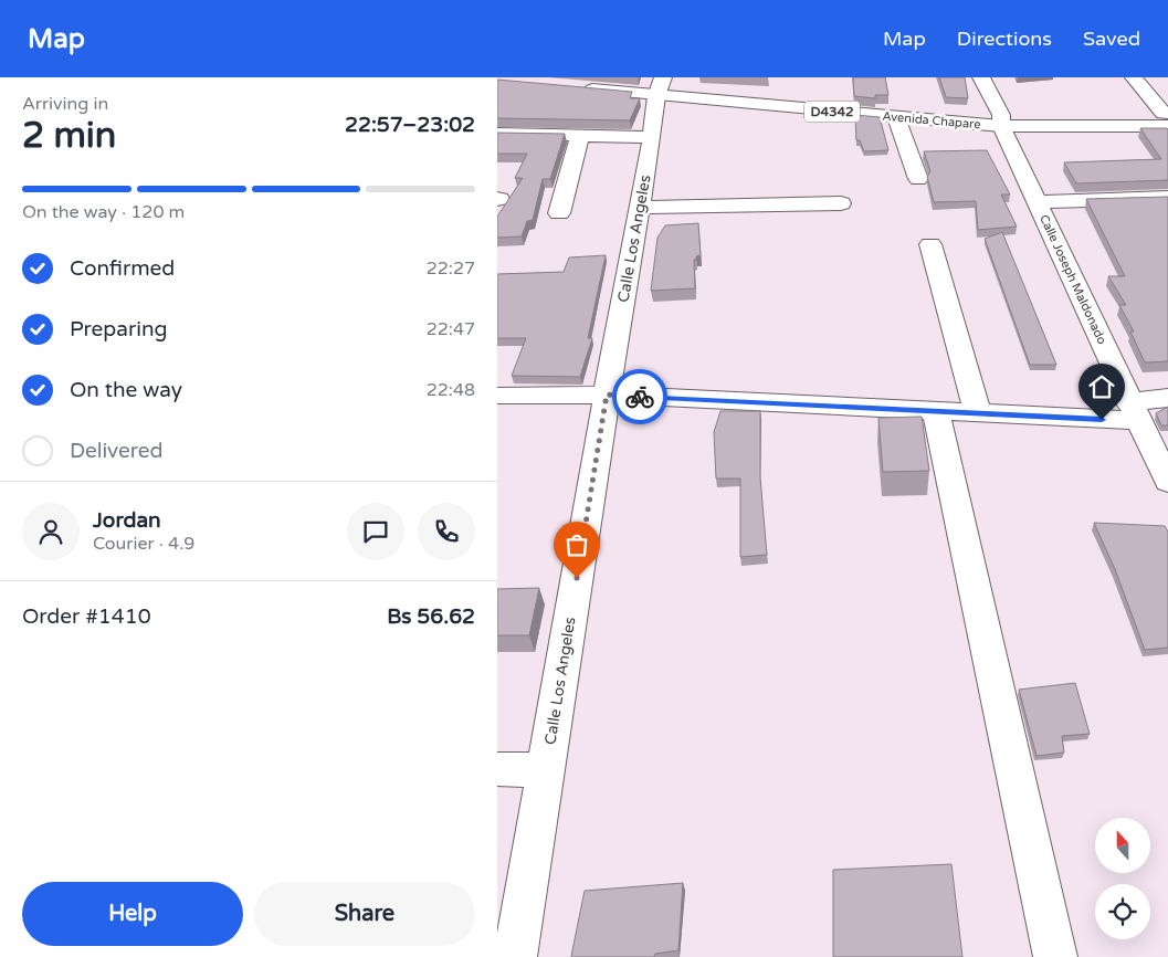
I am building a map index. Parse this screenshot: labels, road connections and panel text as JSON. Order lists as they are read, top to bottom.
{
  "streets": {
    "street": [
      "D4342",
      "Avenida Chapare",
      "Calle Los Angeles",
      "Calle Joseph Maldonado"
    ]
  },
  "crossings": [
    ["Avenida Chapare", "Calle Los Angeles"],
    ["Avenida Chapare", "Calle Joseph Maldonado"]
  ],
  "north": "top",
  "page": {
    "header": "Map",
    "nav": ["Map", "Directions", "Saved"],
    "heading": ["2 min", "Arriving in", "22:57–23:02"],
    "panel": [
      "Jordan",
      "Courier · 4.9",
      "Order #1410",
      "Bs 56.62"
    ],
    "bar": "On the way · 120 m",
    "list": [
      ["Confirmed", "22:27"],
      ["Preparing", "22:47"],
      ["On the way", "22:48"],
      "Delivered"
    ],
    "buttons": ["Help", "Share"]
  }
}
